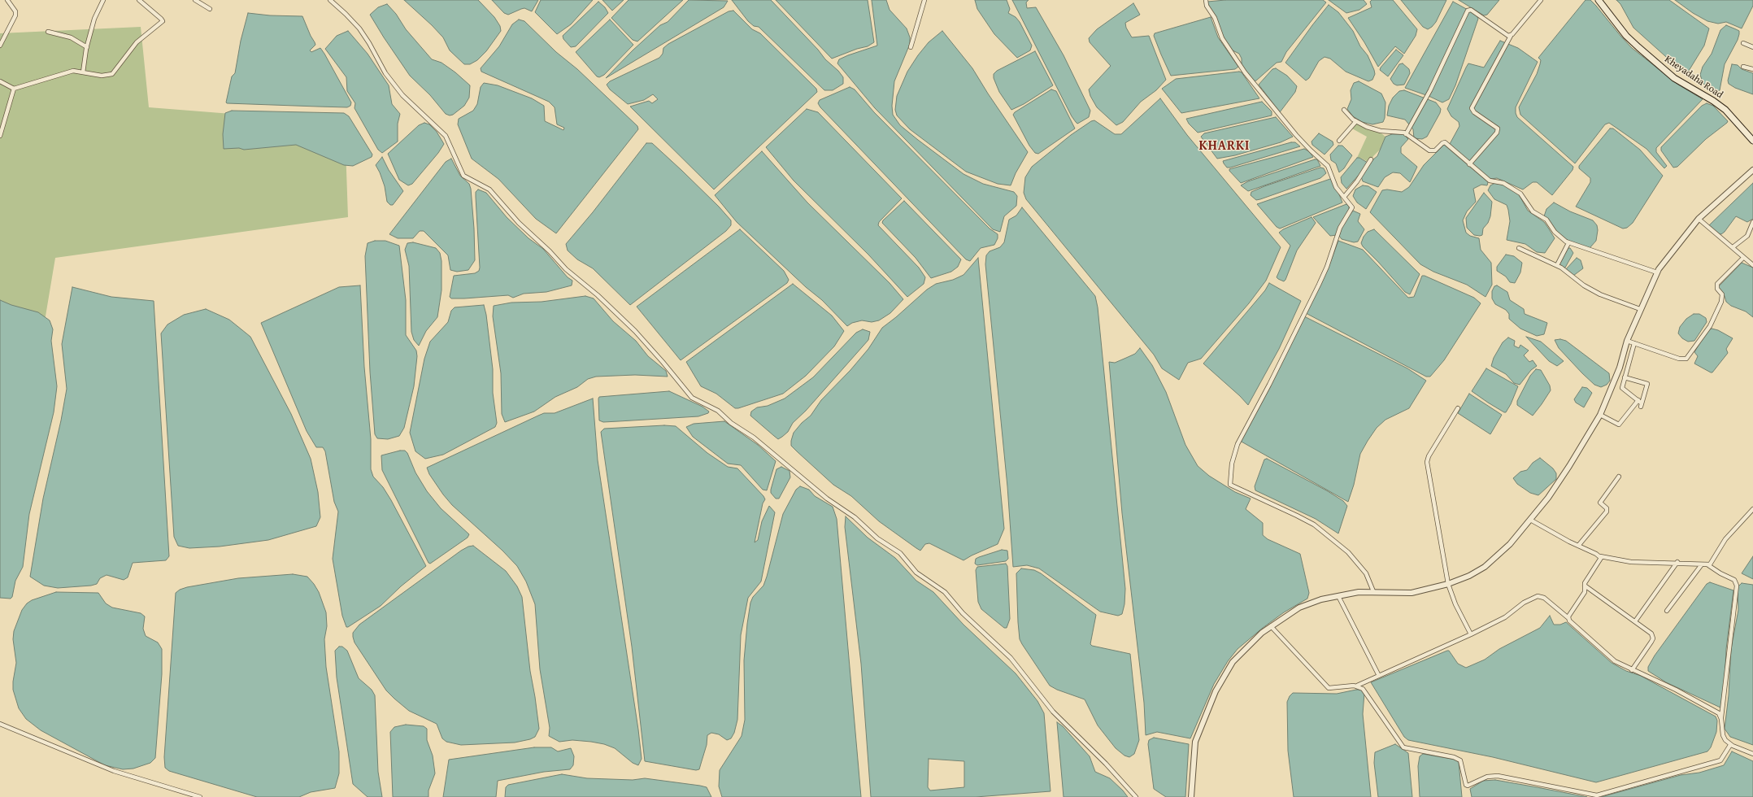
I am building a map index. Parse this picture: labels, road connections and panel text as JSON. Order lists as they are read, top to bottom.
{
  "streets": {
    "main road": ["Kheyadaha Road"]
  },
  "districts": ["KHARKI"]
}
